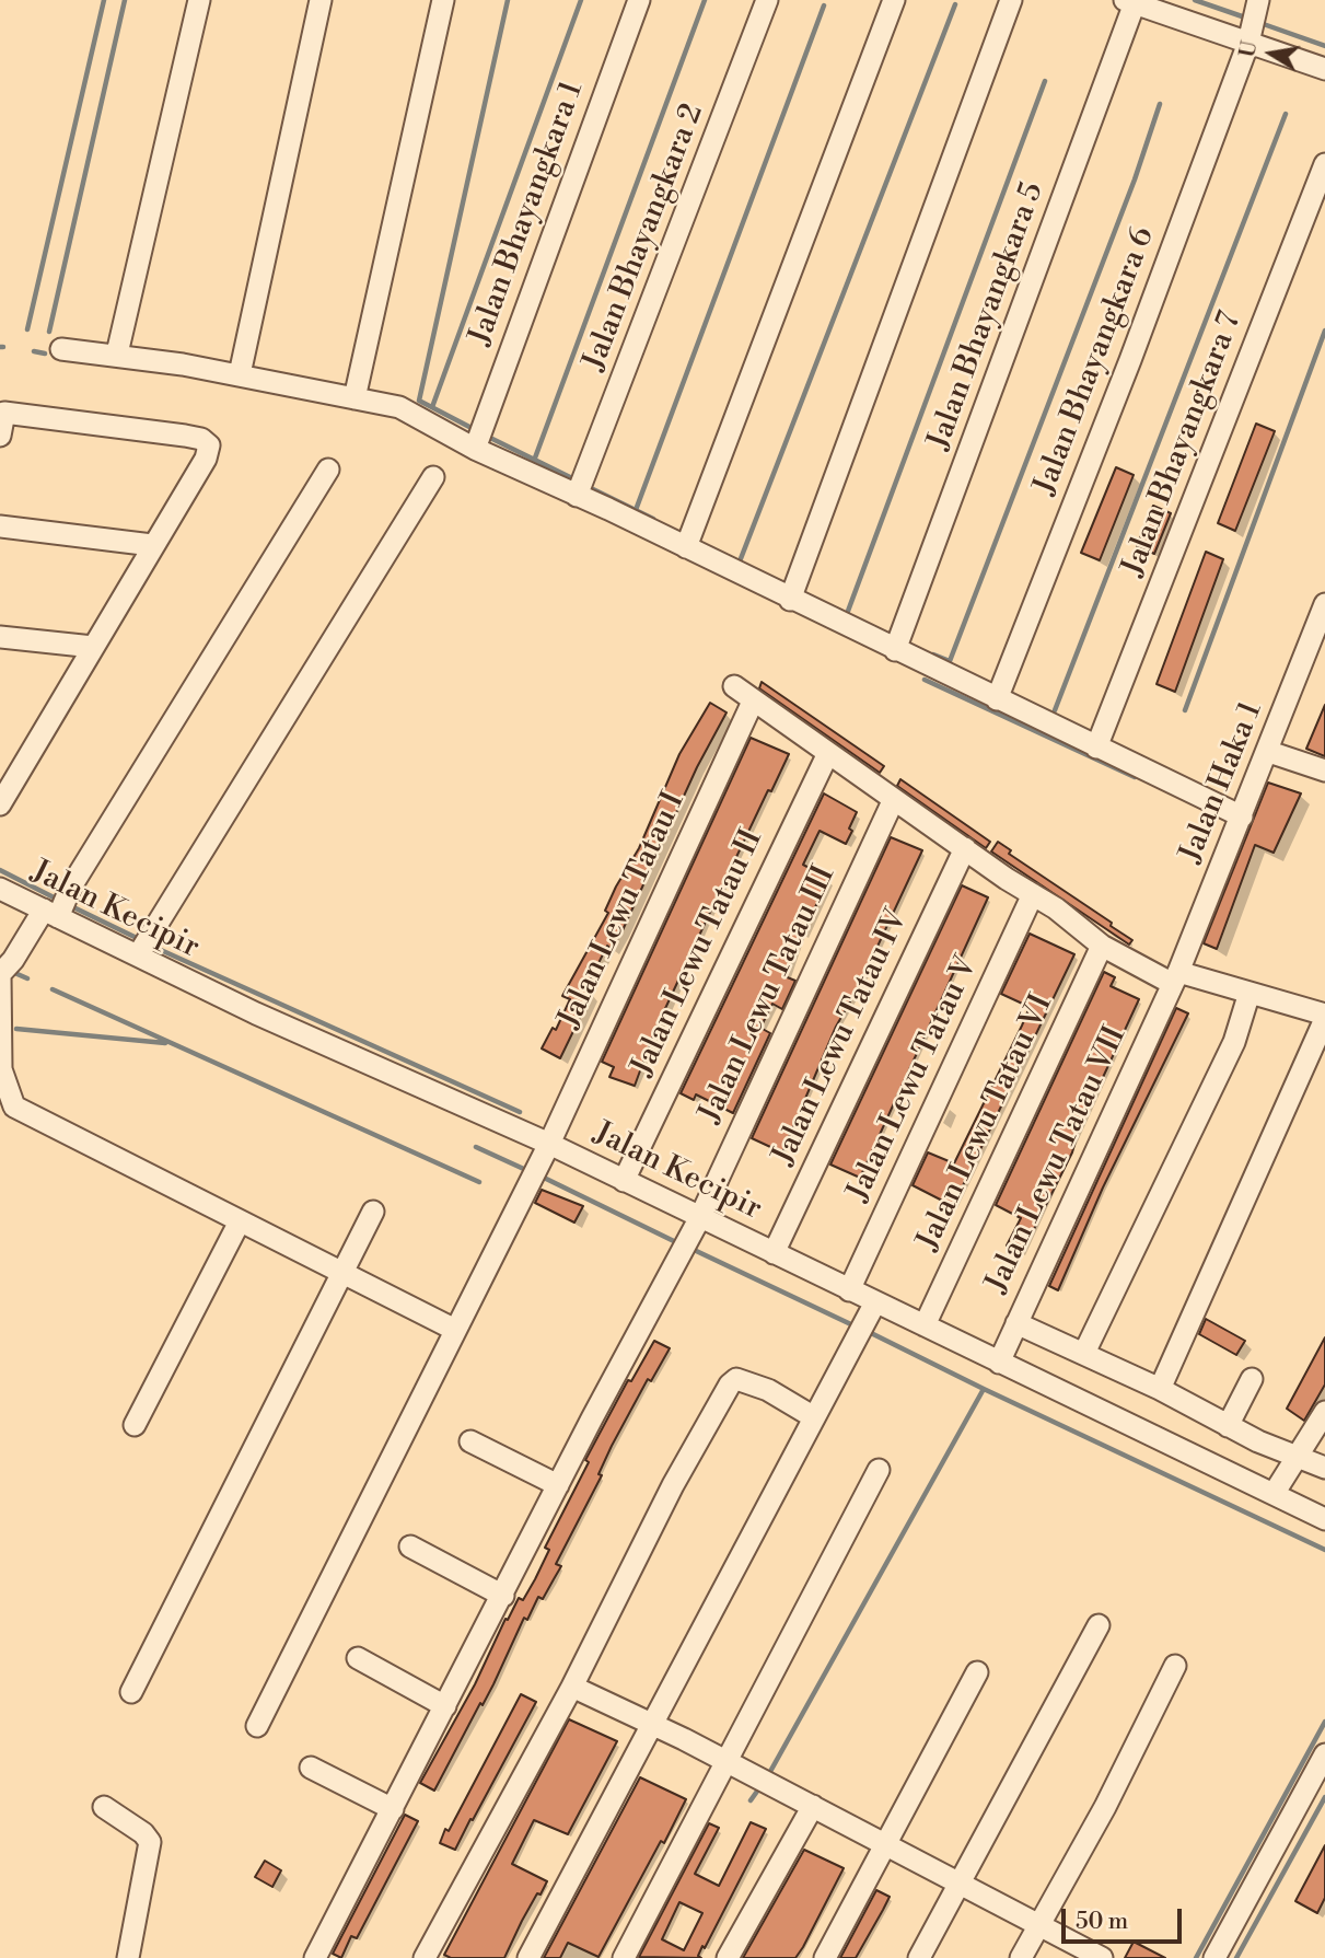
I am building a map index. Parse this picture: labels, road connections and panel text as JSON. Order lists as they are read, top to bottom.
{
  "streets": {
    "street": [
      "Jalan Bhayangkara 1",
      "Jalan Bhayangkara 2",
      "Jalan Bhayangkara 5",
      "Jalan Bhayangkara 6",
      "Jalan Bhayangkara 7",
      "Jalan Haka 1",
      "Jalan Kecipir",
      "Jalan Lewu Tatau I",
      "Jalan Lewu Tatau II",
      "Jalan Lewu Tatau III",
      "Jalan Lewu Tatau IV",
      "Jalan Lewu Tatau V",
      "Jalan Lewu Tatau VI",
      "Jalan Lewu Tatau VII"
    ]
  },
  "crossings": [
    ["Jalan Haka 1", "Jalan Lewu Tatau VII"],
    ["Jalan Kecipir", "Jalan Lewu Tatau I"],
    ["Jalan Kecipir", "Jalan Lewu Tatau II"],
    ["Jalan Kecipir", "Jalan Lewu Tatau III"],
    ["Jalan Kecipir", "Jalan Lewu Tatau IV"],
    ["Jalan Kecipir", "Jalan Lewu Tatau V"],
    ["Jalan Kecipir", "Jalan Lewu Tatau VI"],
    ["Jalan Kecipir", "Jalan Lewu Tatau VII"]
  ],
  "scale_bar": "50 m",
  "north": "left"
}
